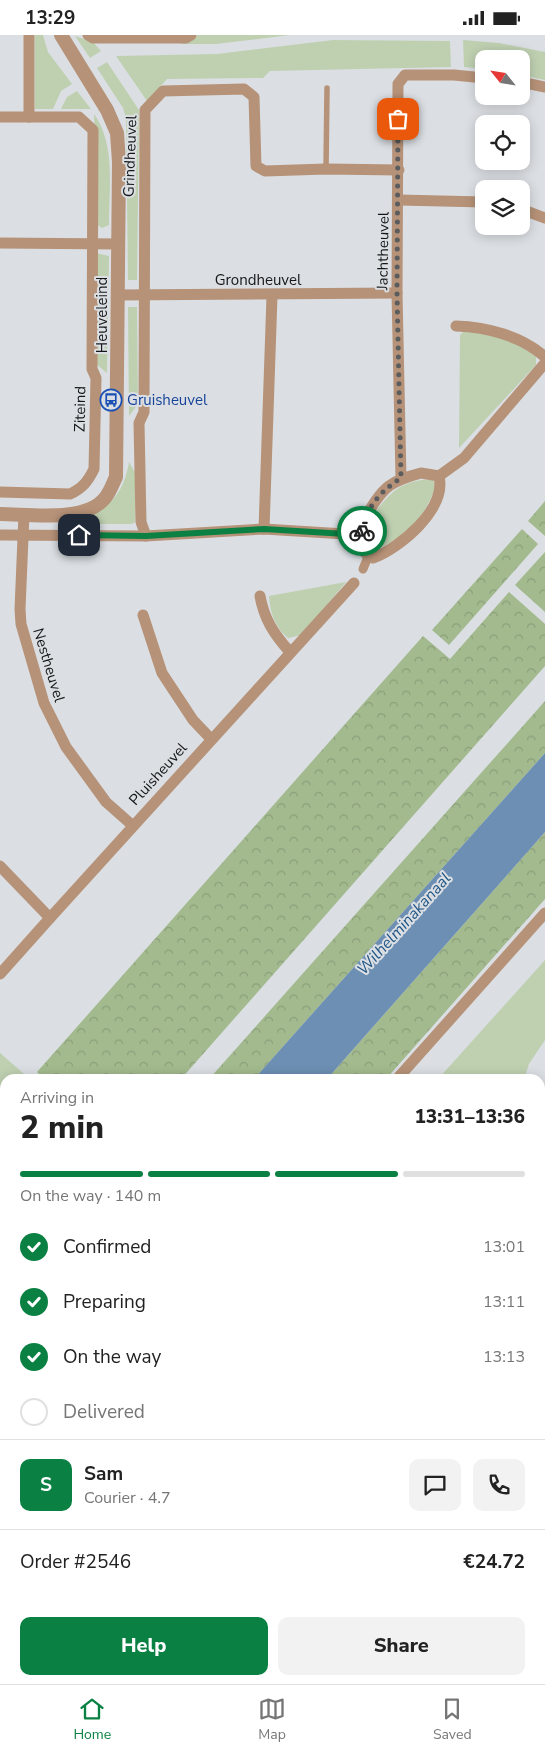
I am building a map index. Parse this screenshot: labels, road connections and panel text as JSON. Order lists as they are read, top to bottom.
{
  "streets": {
    "street": [
      "Grindheuvel",
      "Jachtheuvel",
      "Grondheuvel",
      "Heuveleind",
      "Ziteind",
      "Nestheuvel",
      "Pluisheuvel"
    ]
  },
  "crossings": [
    ["Grindheuvel", "Jachtheuvel"],
    ["Grindheuvel", "Grondheuvel"],
    ["Jachtheuvel", "Grondheuvel"],
    ["Grondheuvel", "Heuveleind"],
    ["Heuveleind", "Nestheuvel"],
    ["Nestheuvel", "Pluisheuvel"]
  ],
  "water": ["Wilhelminakanaal"],
  "places": {
    "bus stop": ["Gruisheuvel"]
  },
  "north": "top left",
  "page": {
    "status": "13:29",
    "heading": ["2 min", "Arriving in", "13:31–13:36"],
    "panel": [
      "Sam",
      "Courier · 4.7",
      "Order #2546",
      "€24.72"
    ],
    "bar": "On the way · 140 m",
    "list": [
      ["Confirmed", "13:01"],
      ["Preparing", "13:11"],
      ["On the way", "13:13"],
      "Delivered"
    ],
    "round": "S",
    "buttons": ["Help", "Share"],
    "tabs": ["Home", "Map", "Saved"]
  }
}
